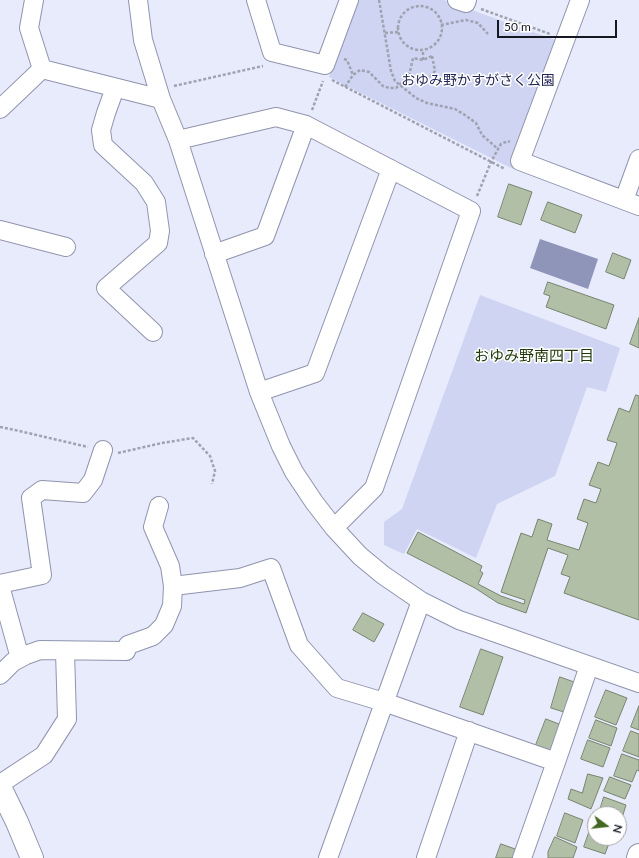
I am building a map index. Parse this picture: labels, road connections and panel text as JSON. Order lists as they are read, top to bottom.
{
  "districts": ["おゆみ野南四丁目"],
  "parks": ["おゆみ野かすがさく公園"],
  "scale_bar": "50 m",
  "north": "right"
}
